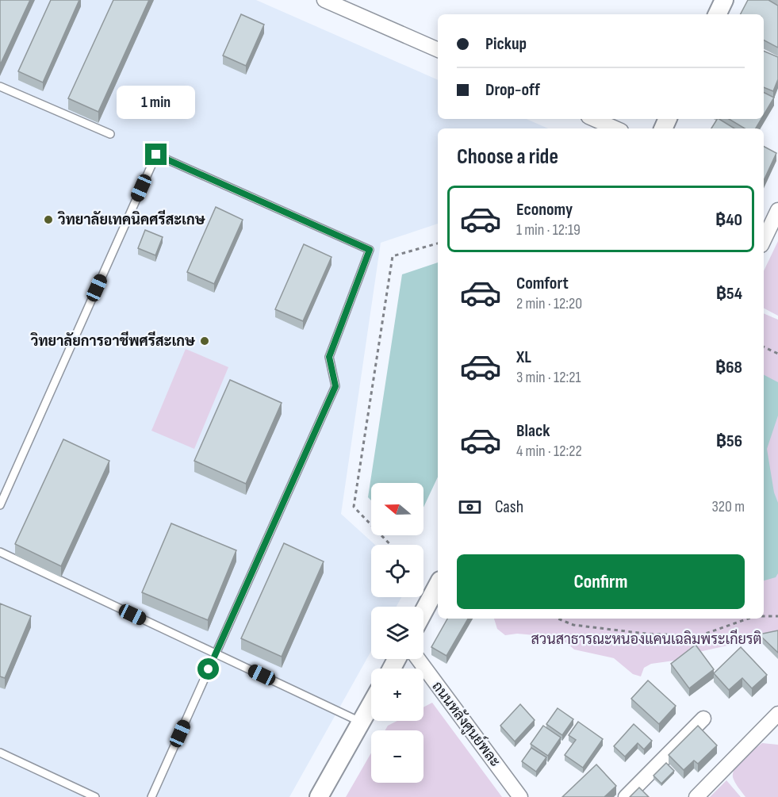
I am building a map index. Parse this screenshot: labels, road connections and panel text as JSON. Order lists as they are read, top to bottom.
{
  "streets": {
    "street": ["ถนนหลังศูนย์พละ"]
  },
  "parks": ["สวนสาธารณะหนองแคนเฉลิมพระเกียรติ"],
  "places": ["วิทยาลัยเทคนิคศรีสะเกษ", "วิทยาลัยการอาชีพศรีสะเกษ"],
  "north": "left",
  "page": {
    "banner": ["Pickup", "Drop-off"],
    "bubble": "1 min",
    "heading": "Choose a ride",
    "list": [
      {
        "name": "Economy",
        "note": "1 min · 12:19",
        "value": "฿40"
      },
      {
        "name": "Comfort",
        "note": "2 min · 12:20",
        "value": "฿54"
      },
      {
        "name": "XL",
        "note": "3 min · 12:21",
        "value": "฿68"
      },
      {
        "name": "Black",
        "note": "4 min · 12:22",
        "value": "฿56"
      }
    ],
    "pay": ["Cash", "320 m"],
    "map_buttons": ["+", "−"],
    "buttons": "Confirm"
  }
}
